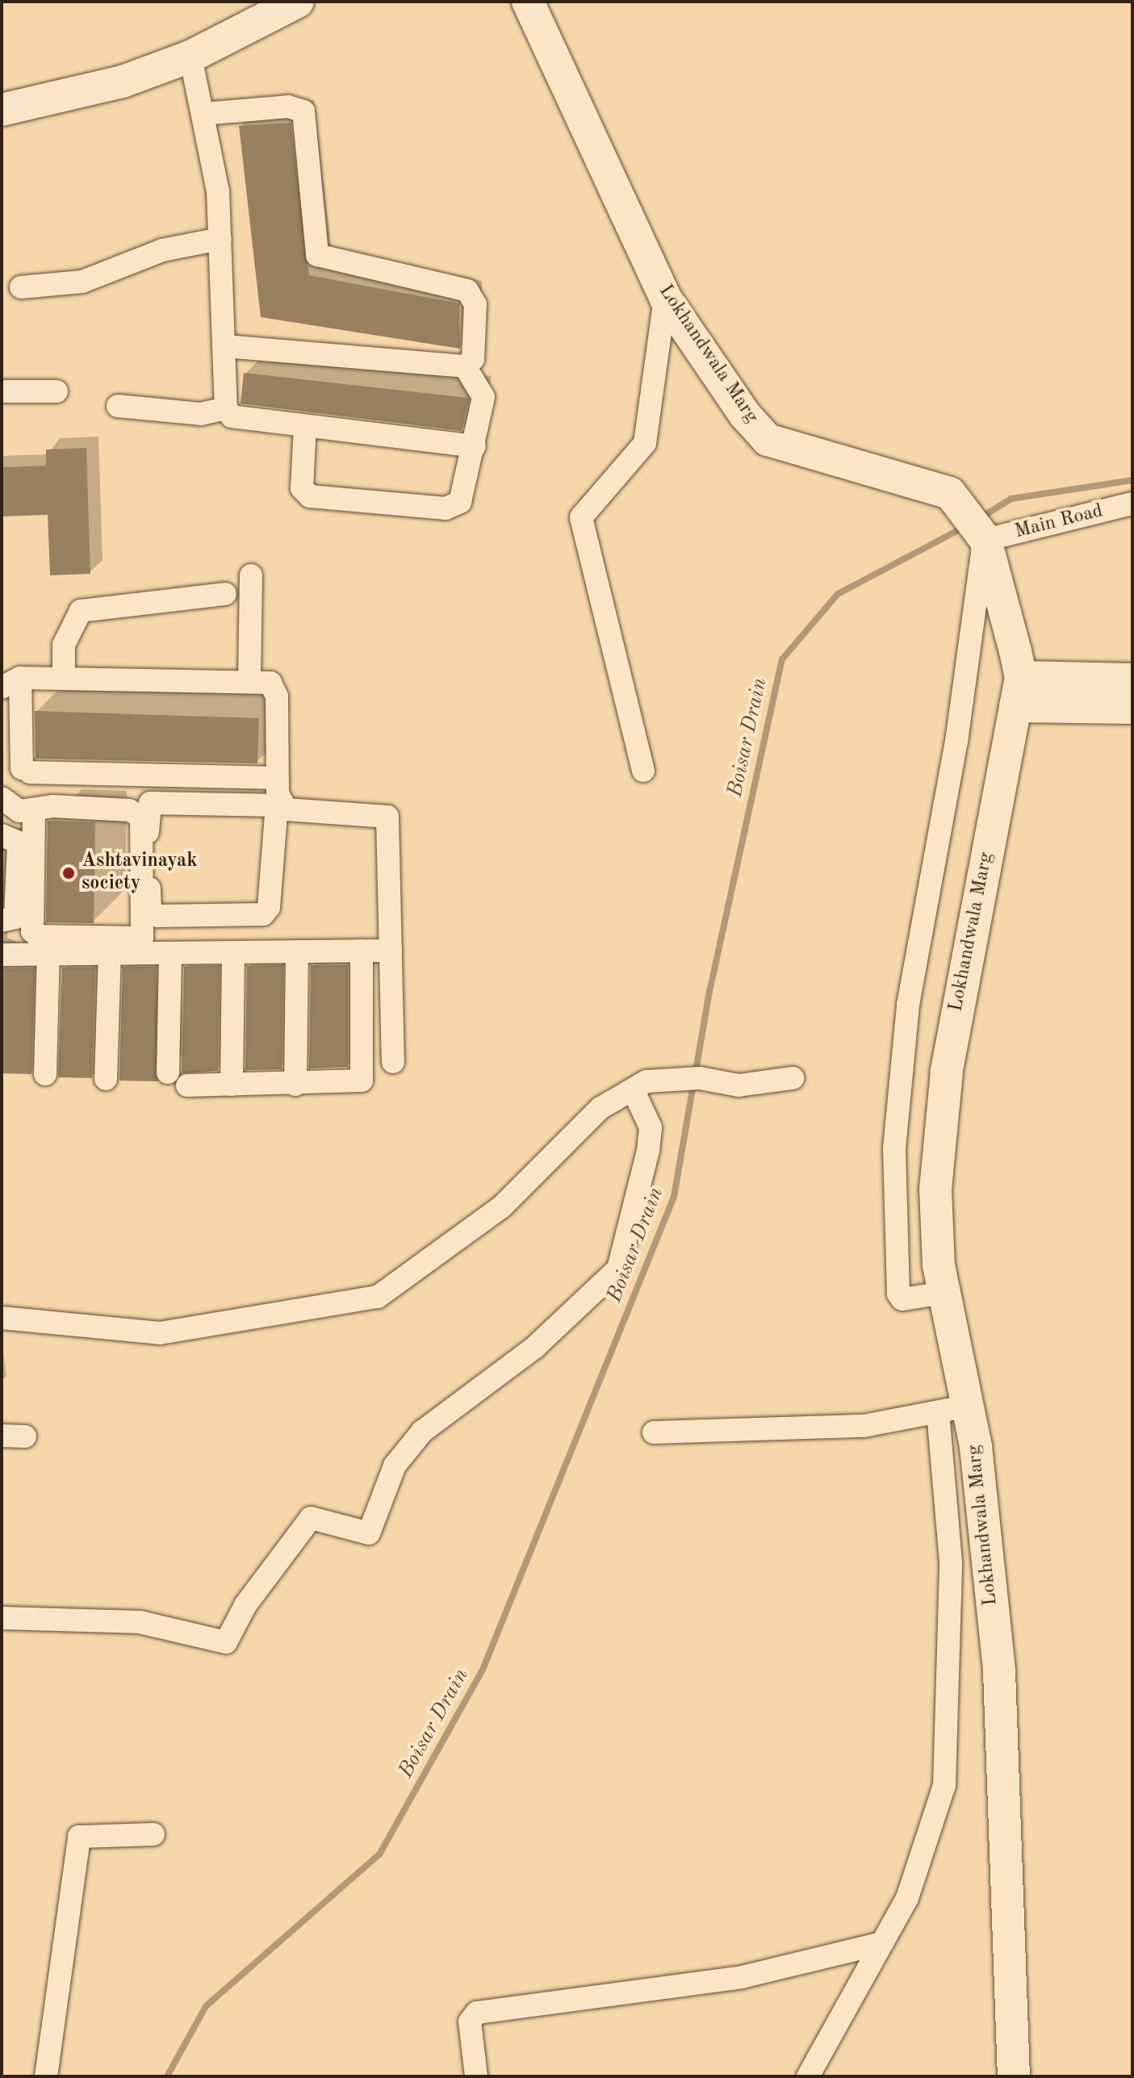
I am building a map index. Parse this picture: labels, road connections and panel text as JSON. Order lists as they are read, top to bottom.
{
  "streets": {
    "street": ["Lokhandwala Marg", "Main Road"]
  },
  "crossings": [
    ["Lokhandwala Marg", "Main Road"]
  ],
  "water": ["Boisar Drain"],
  "places": ["Ashtavinayak society"]
}
